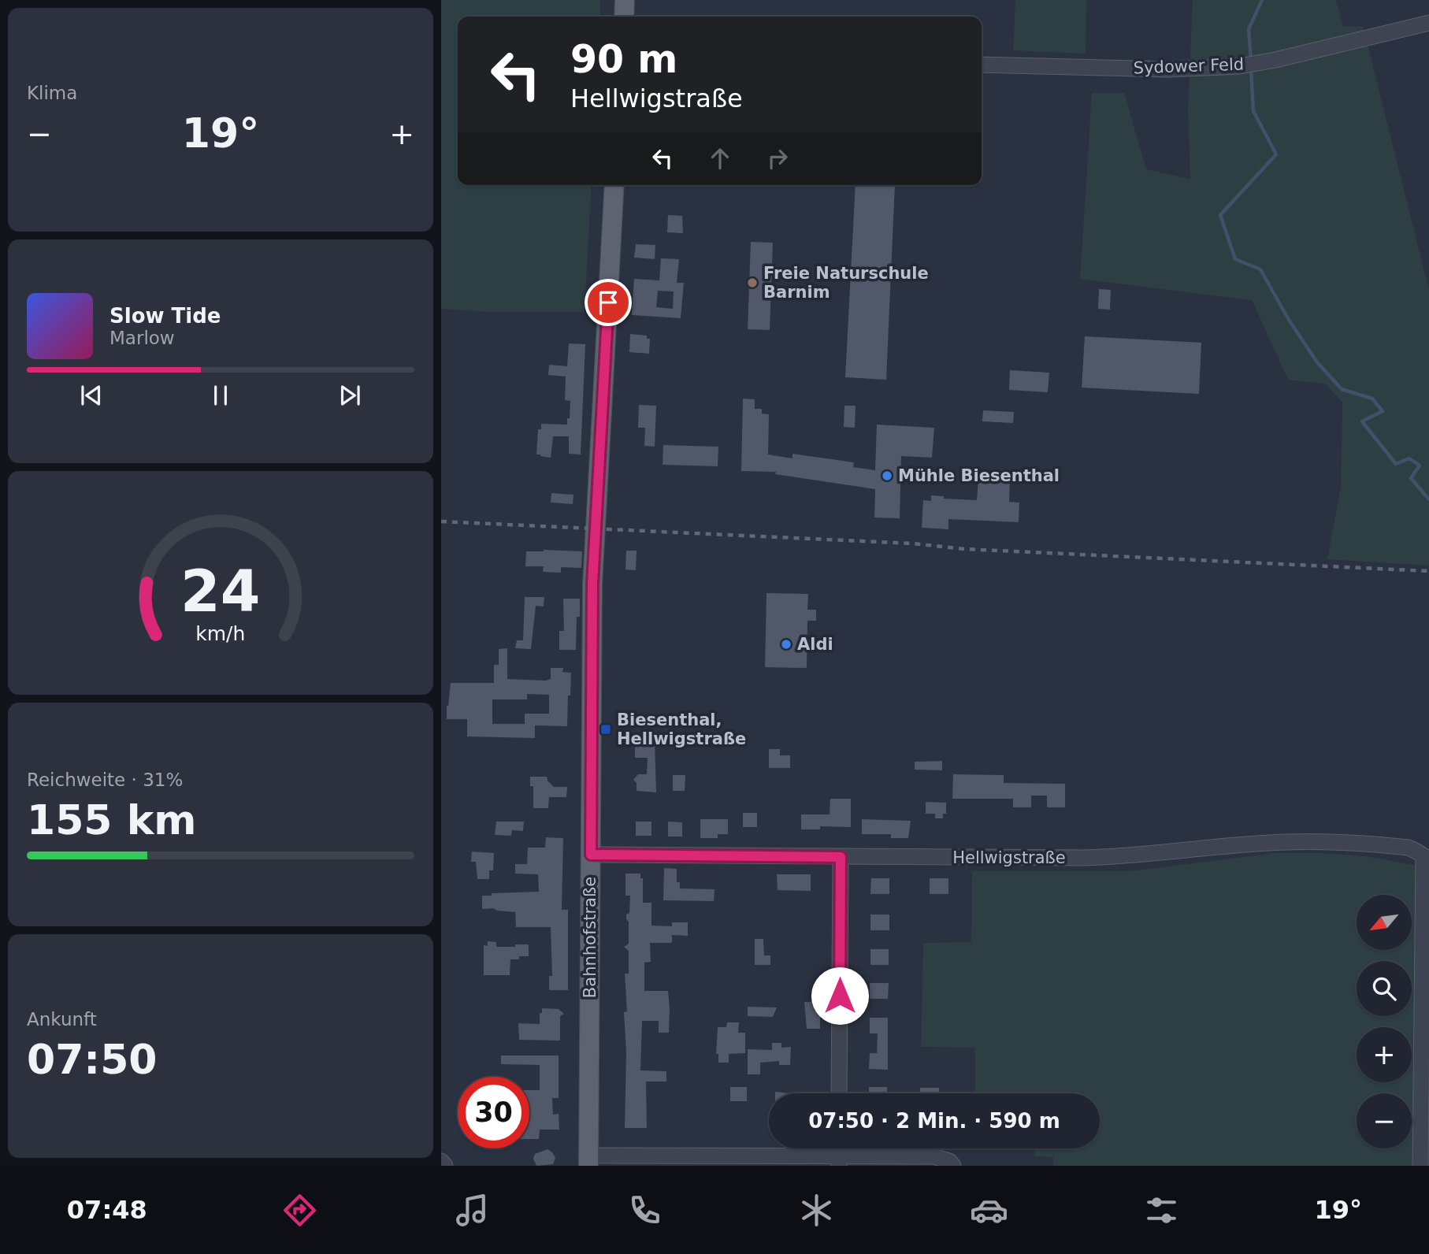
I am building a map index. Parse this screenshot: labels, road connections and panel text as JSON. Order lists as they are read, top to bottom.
{
  "streets": {
    "main road": ["Bahnhofstraße"],
    "street": ["Sydower Feld", "Hellwigstraße"]
  },
  "crossings": [
    ["Hellwigstraße", "Bahnhofstraße"]
  ],
  "places": {
    "other": ["Freie Naturschule Barnim", "Mühle Biesenthal", "Aldi"],
    "transit": ["Biesenthal, Hellwigstraße"]
  },
  "north": "bottom left",
  "page": {
    "tile": [
      "Klima",
      ["Reichweite · 31%", "155 km"],
      ["Ankunft", "07:50"]
    ],
    "turn": ["90 m", "Hellwigstraße"],
    "heat": ["−", "19°", "+"],
    "song": ["Slow Tide", "Marlow"],
    "map_buttons": ["+", "−"],
    "limit": "30",
    "trip": "07:50 · 2 Min. · 590 m",
    "tabs": ["07:48", "19°"],
    "gauge": ["24", "km/h"]
  }
}
